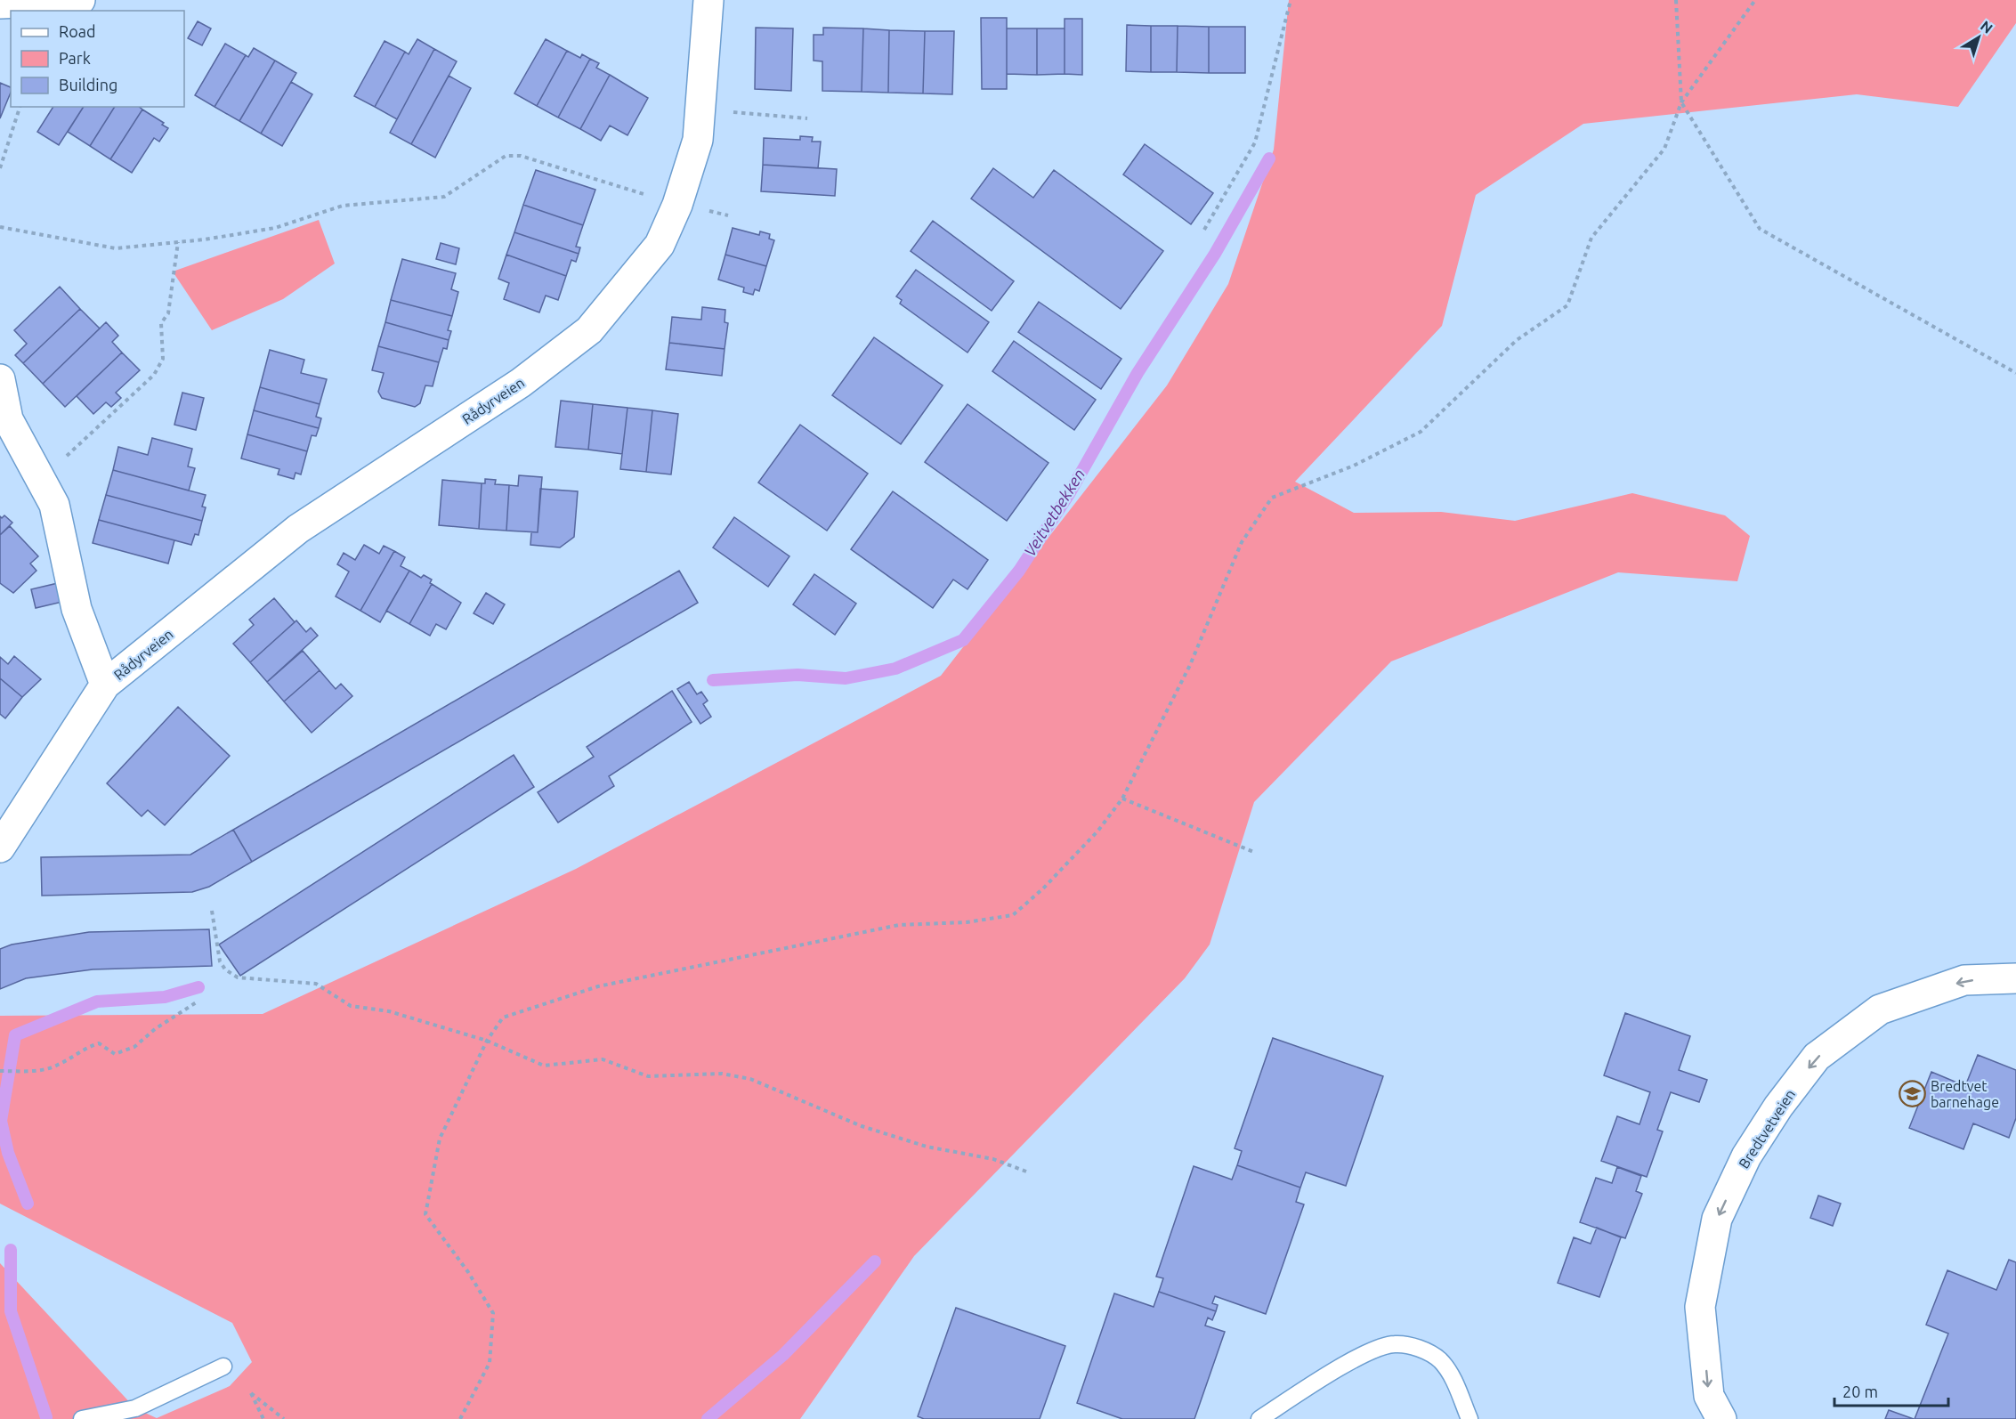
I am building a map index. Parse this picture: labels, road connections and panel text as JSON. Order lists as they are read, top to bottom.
{
  "streets": {
    "street": ["Rådyrveien", "Bredtvetveien"]
  },
  "one_way": ["Bredtvetveien"],
  "water": ["Veitvetbekken"],
  "places": {
    "school or university": ["Bredtvet barnehage"]
  },
  "legend": ["Road", "Park", "Building"],
  "scale_bar": "20 m",
  "north": "top right"
}
